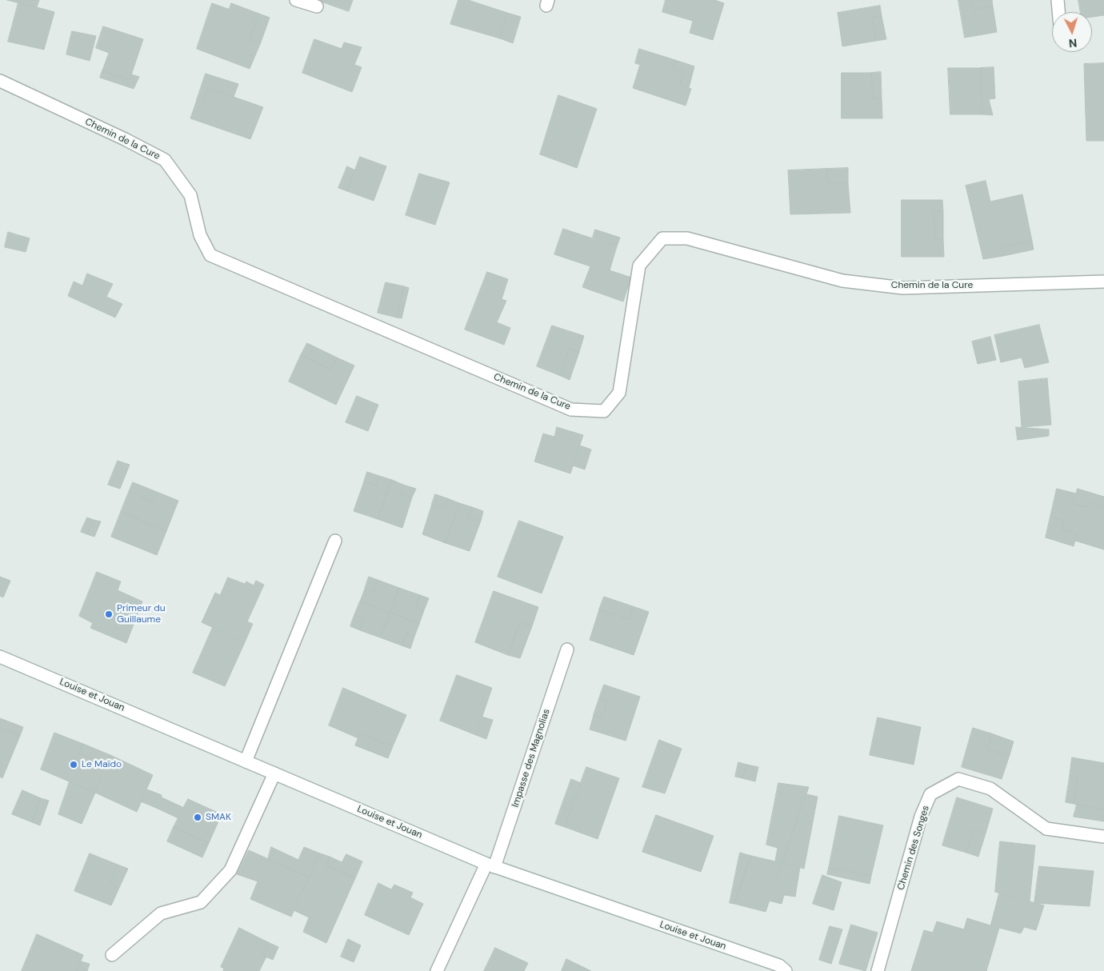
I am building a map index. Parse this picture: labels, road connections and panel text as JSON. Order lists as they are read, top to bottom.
{
  "streets": {
    "street": [
      "Chemin de la Cure",
      "Louise et Jouan",
      "Impasse des Magnolias",
      "Chemin des Songes"
    ]
  },
  "crossings": [
    ["Louise et Jouan", "Impasse des Magnolias"]
  ],
  "places": ["Primeur du Guillaume", "Le Maïdo", "SMAK"],
  "north": "bottom"
}
